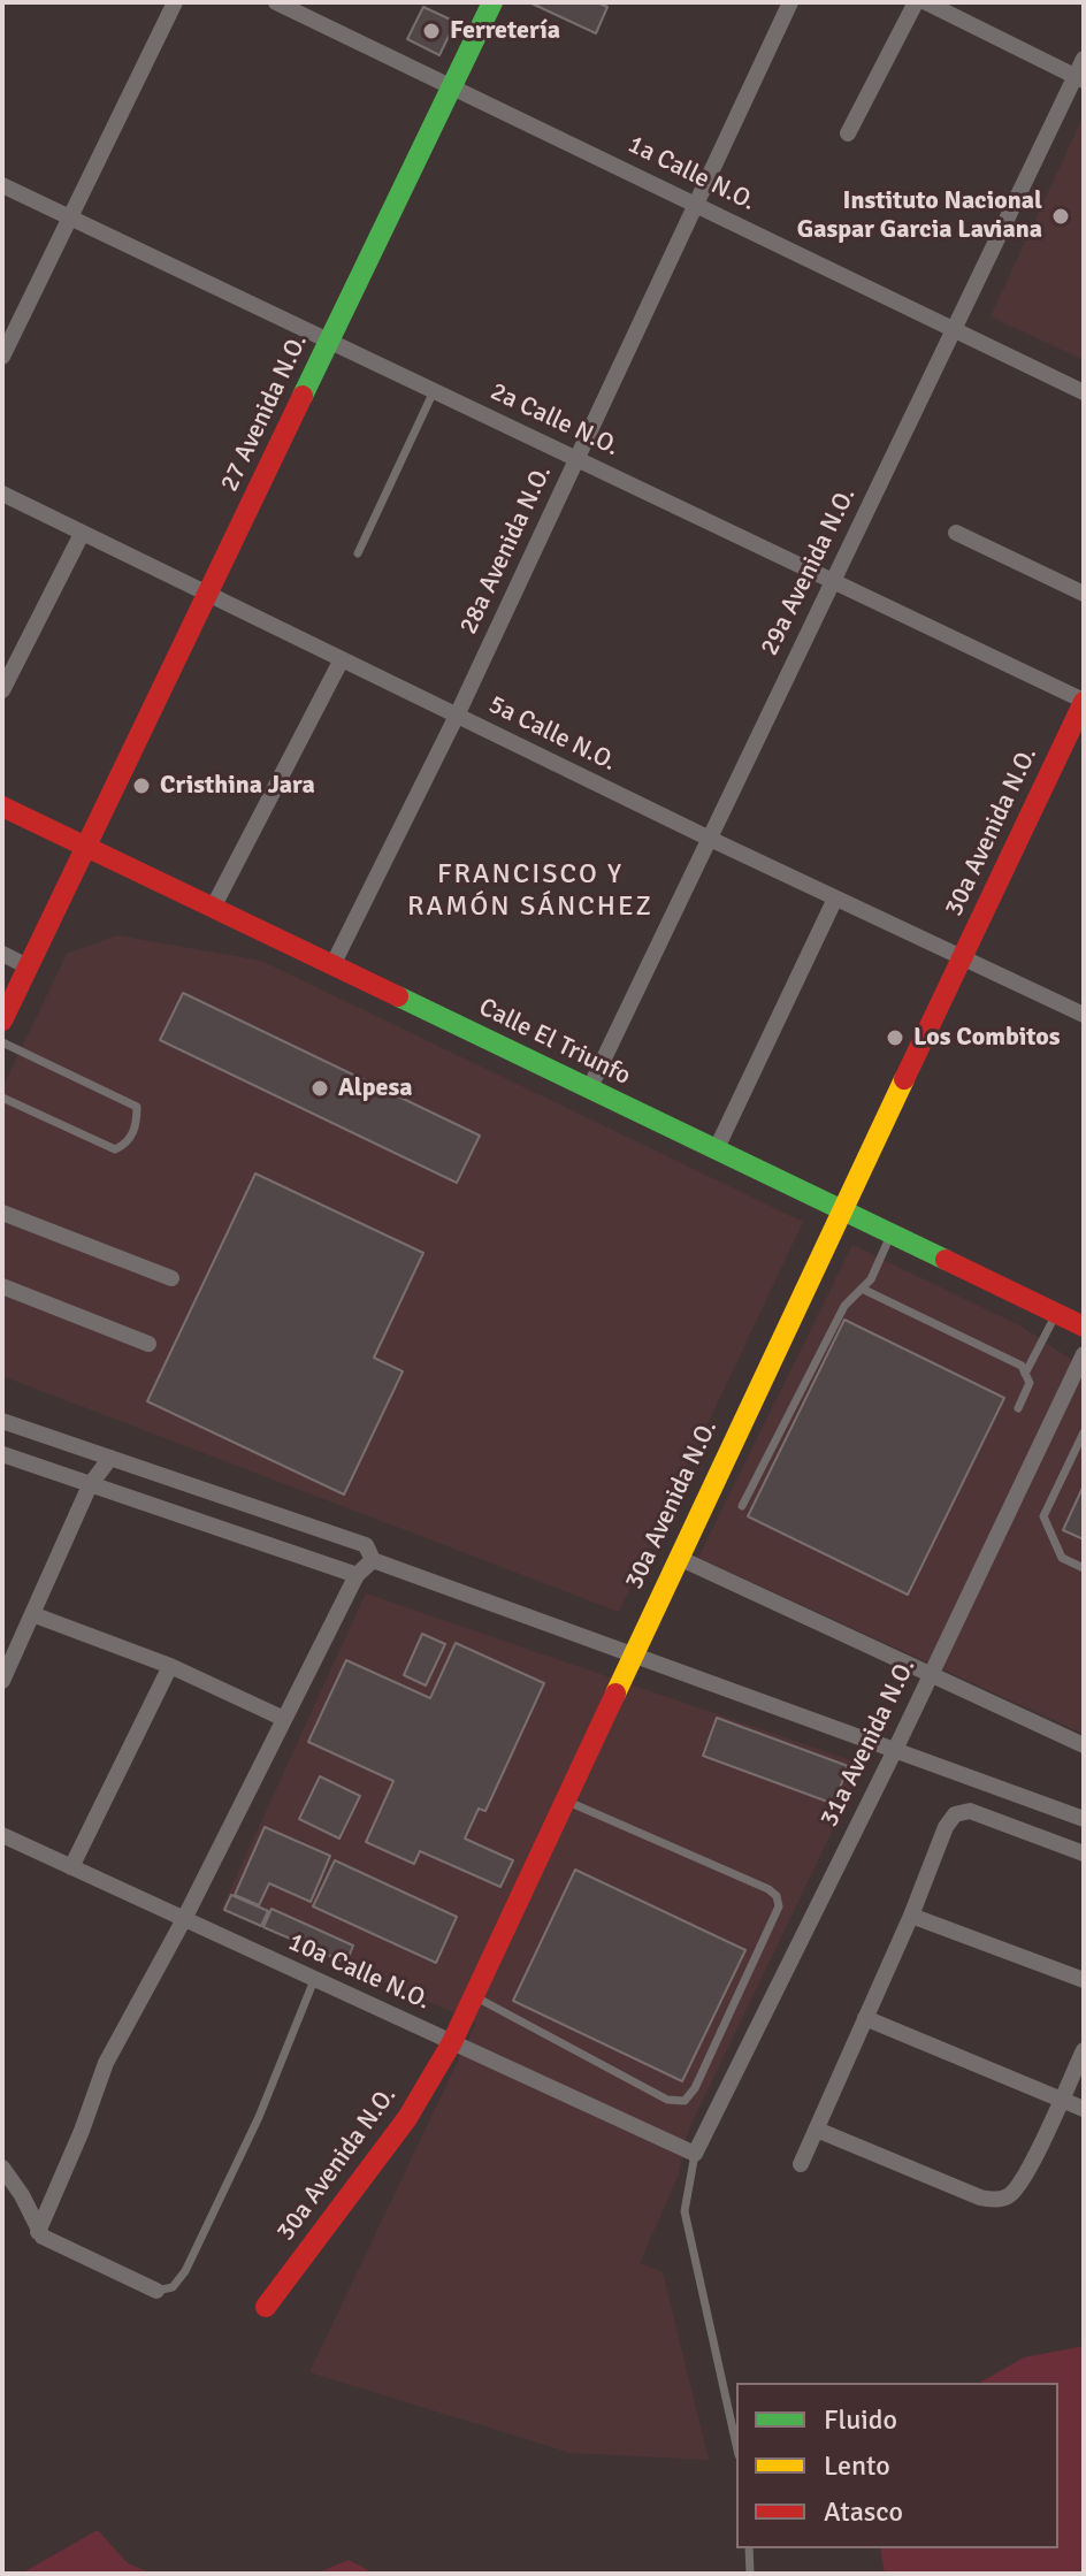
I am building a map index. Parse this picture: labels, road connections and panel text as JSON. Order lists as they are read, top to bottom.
{
  "streets": {
    "main road": ["27 Avenida N.O.", "30a Avenida N.O.", "Calle El Triunfo"],
    "street": [
      "1a Calle N.O.",
      "2a Calle N.O.",
      "28a Avenida N.O.",
      "29a Avenida N.O.",
      "5a Calle N.O.",
      "31a Avenida N.O.",
      "10a Calle N.O."
    ]
  },
  "crossings": [
    ["1a Calle N.O.", "27 Avenida N.O."],
    ["1a Calle N.O.", "28a Avenida N.O."],
    ["1a Calle N.O.", "29a Avenida N.O."],
    ["27 Avenida N.O.", "2a Calle N.O."],
    ["27 Avenida N.O.", "5a Calle N.O."],
    ["27 Avenida N.O.", "Calle El Triunfo"],
    ["2a Calle N.O.", "28a Avenida N.O."],
    ["2a Calle N.O.", "29a Avenida N.O."],
    ["2a Calle N.O.", "30a Avenida N.O."],
    ["28a Avenida N.O.", "5a Calle N.O."],
    ["28a Avenida N.O.", "Calle El Triunfo"],
    ["29a Avenida N.O.", "5a Calle N.O."],
    ["29a Avenida N.O.", "Calle El Triunfo"],
    ["5a Calle N.O.", "30a Avenida N.O."],
    ["30a Avenida N.O.", "Calle El Triunfo"],
    ["30a Avenida N.O.", "10a Calle N.O."],
    ["31a Avenida N.O.", "10a Calle N.O."]
  ],
  "districts": ["FRANCISCO Y RAMÓN SÁNCHEZ"],
  "places": [
    "Ferretería",
    "Instituto Nacional Gaspar Garcia Laviana",
    "Cristhina Jara",
    "Los Combitos",
    "Alpesa"
  ],
  "legend": ["Fluido", "Lento", "Atasco"]
}
